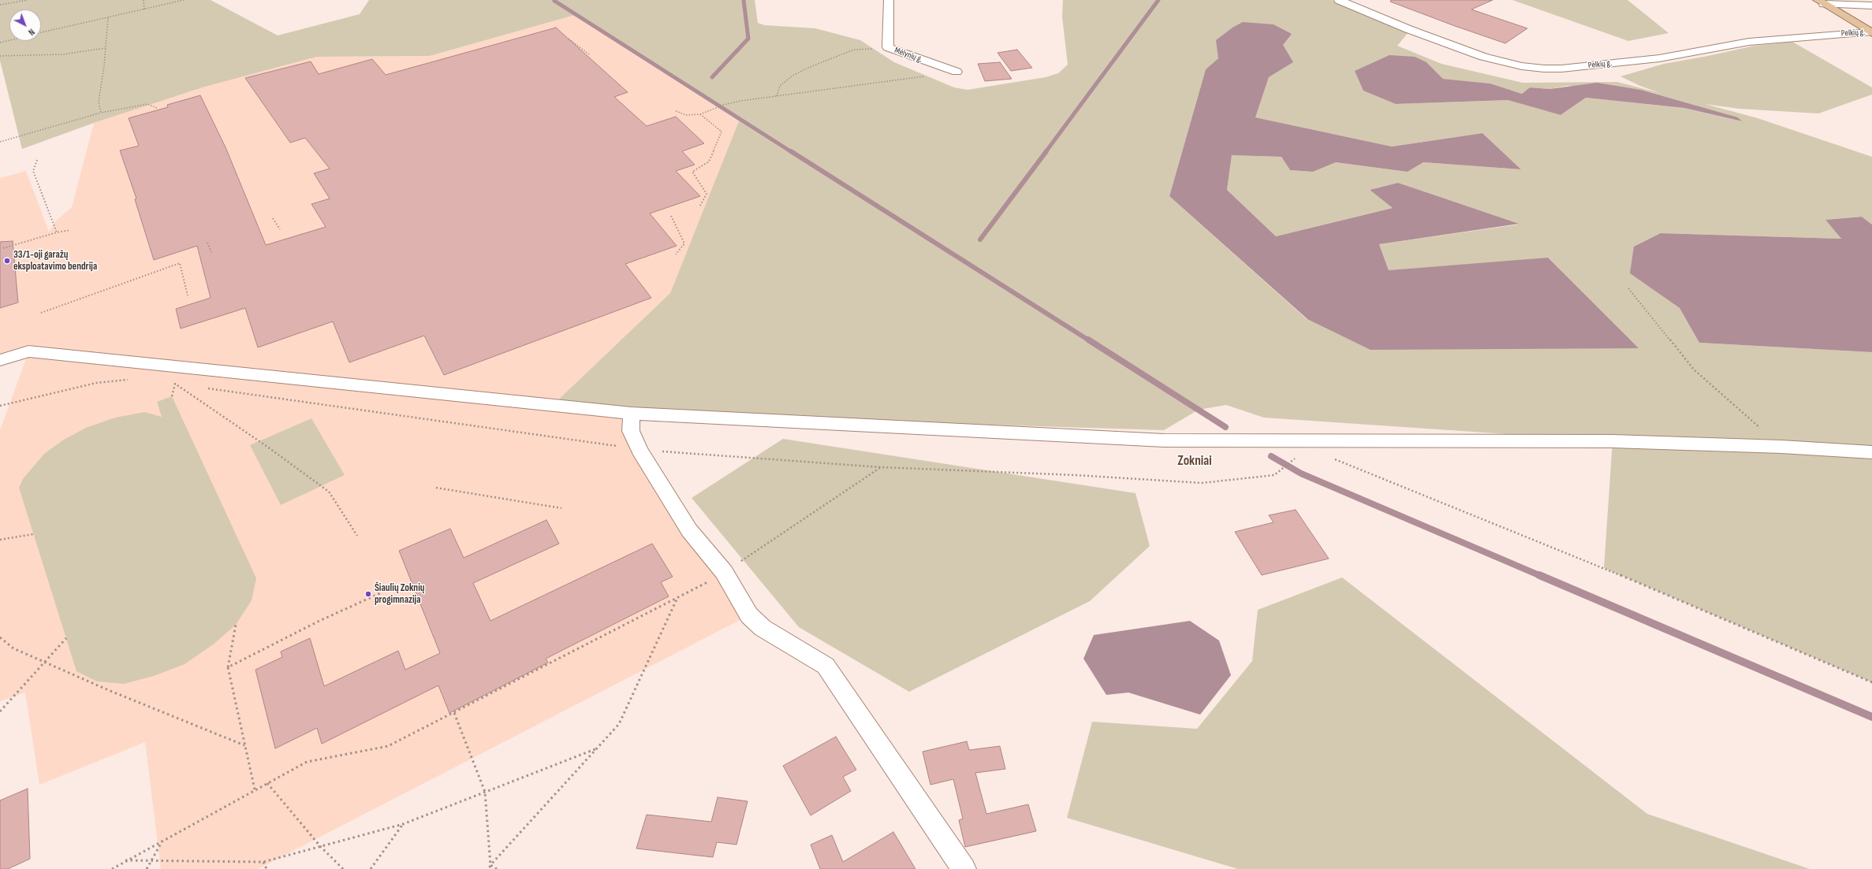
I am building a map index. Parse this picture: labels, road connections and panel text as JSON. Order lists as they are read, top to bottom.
{
  "streets": {
    "street": ["Pelkių g.", "Mėlynių g."]
  },
  "districts": ["Zokniai"],
  "places": ["33/1-oji garažų eksploatavimo bendrija", "Šiaulių Zoknių progimnazija"],
  "north": "bottom right"
}
